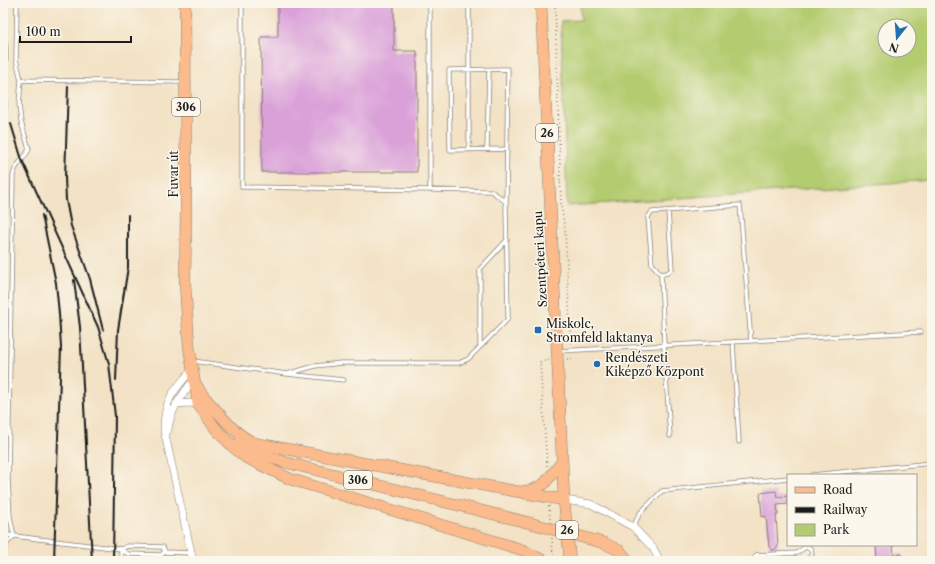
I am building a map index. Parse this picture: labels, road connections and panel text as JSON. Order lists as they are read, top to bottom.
{
  "streets": {
    "main road": [
      "306",
      "26",
      "Fuvar út",
      "Szentpéteri kapu"
    ]
  },
  "crossings": [
    ["306", "Fuvar út"]
  ],
  "places": {
    "transit": ["Miskolc, Stromfeld laktanya"],
    "other": ["Rendészeti Kiképző Központ"]
  },
  "legend": ["Road", "Railway", "Park"],
  "scale_bar": "100 m",
  "north": "bottom"
}
